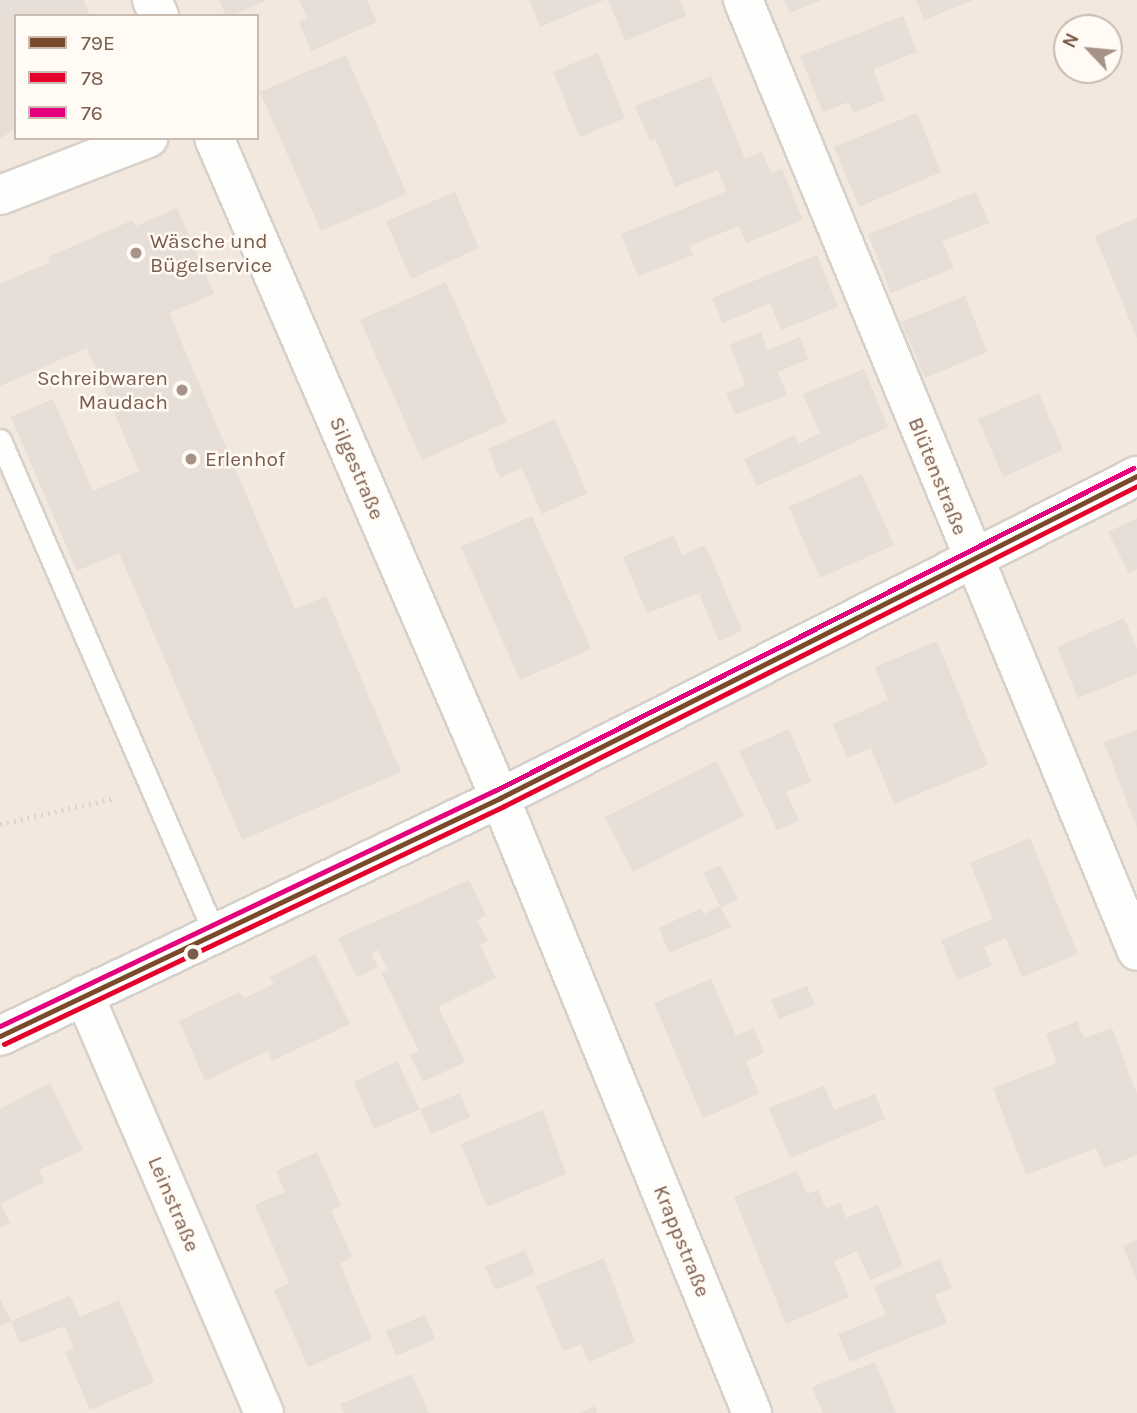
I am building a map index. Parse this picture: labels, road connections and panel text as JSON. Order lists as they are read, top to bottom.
{
  "streets": {
    "street": [
      "Silgestraße",
      "Blütenstraße",
      "Leinstraße",
      "Krappstraße"
    ]
  },
  "crossings": [
    ["Silgestraße", "Krappstraße"]
  ],
  "places": ["Wäsche und Bügelservice", "Schreibwaren Maudach", "Erlenhof"],
  "lines": ["transit line 76", "transit line 79E", "transit line 78"],
  "legend": ["79E", "78", "76"],
  "north": "top left"
}
